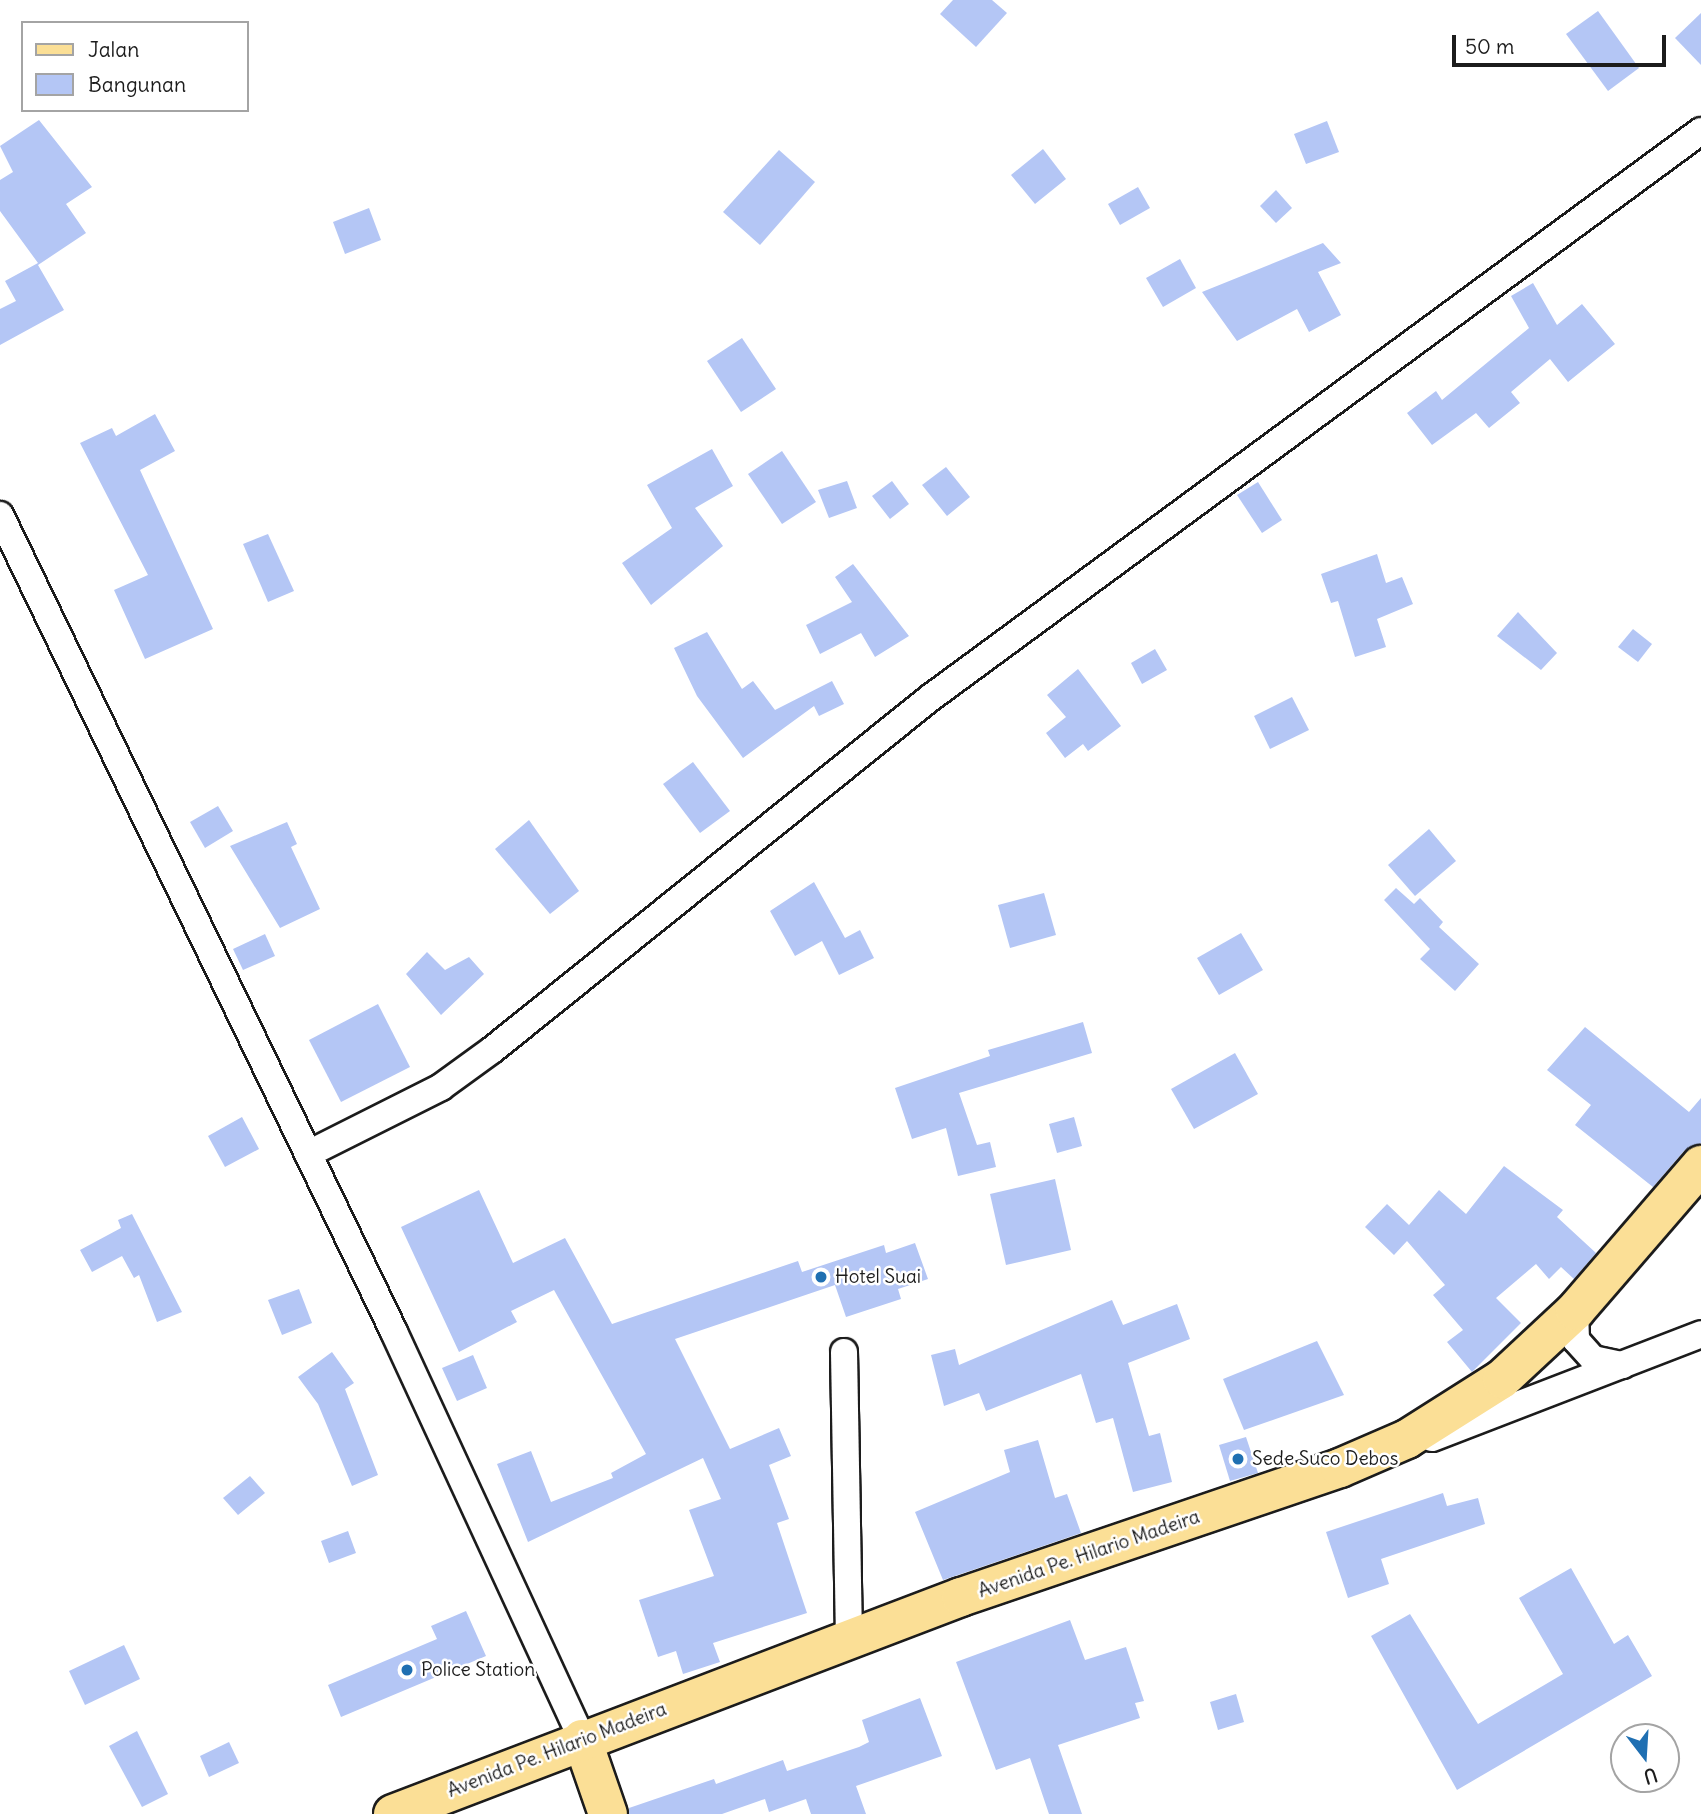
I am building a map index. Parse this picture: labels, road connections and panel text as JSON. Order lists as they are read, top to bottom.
{
  "streets": {
    "main road": ["Avenida Pe. Hilario Madeira"]
  },
  "places": ["Hotel Suai", "Sede Suco Debos", "Police Station"],
  "legend": ["Jalan", "Bangunan"],
  "scale_bar": "50 m",
  "north": "bottom"
}
